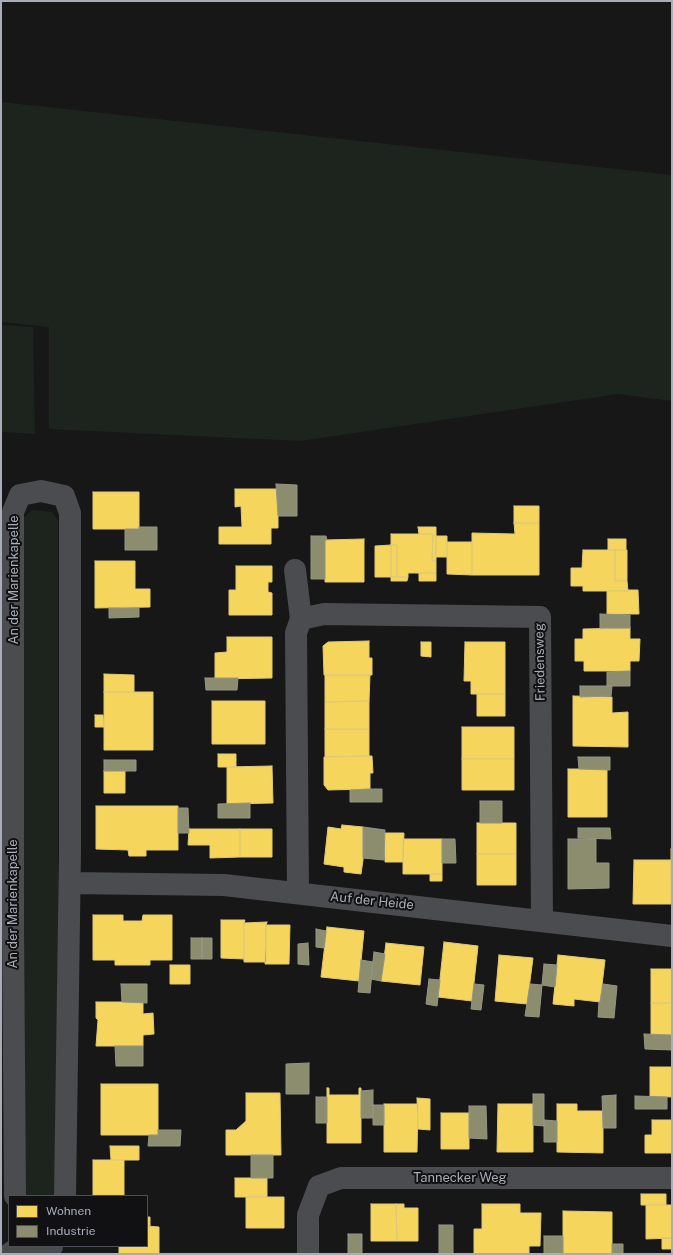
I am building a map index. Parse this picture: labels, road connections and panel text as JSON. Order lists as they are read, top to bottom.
{
  "streets": {
    "street": [
      "An der Marienkapelle",
      "Friedensweg",
      "Auf der Heide",
      "Tannecker Weg"
    ]
  },
  "crossings": [
    ["An der Marienkapelle", "Auf der Heide"],
    ["Friedensweg", "Auf der Heide"]
  ],
  "legend": ["Wohnen", "Industrie"]
}
